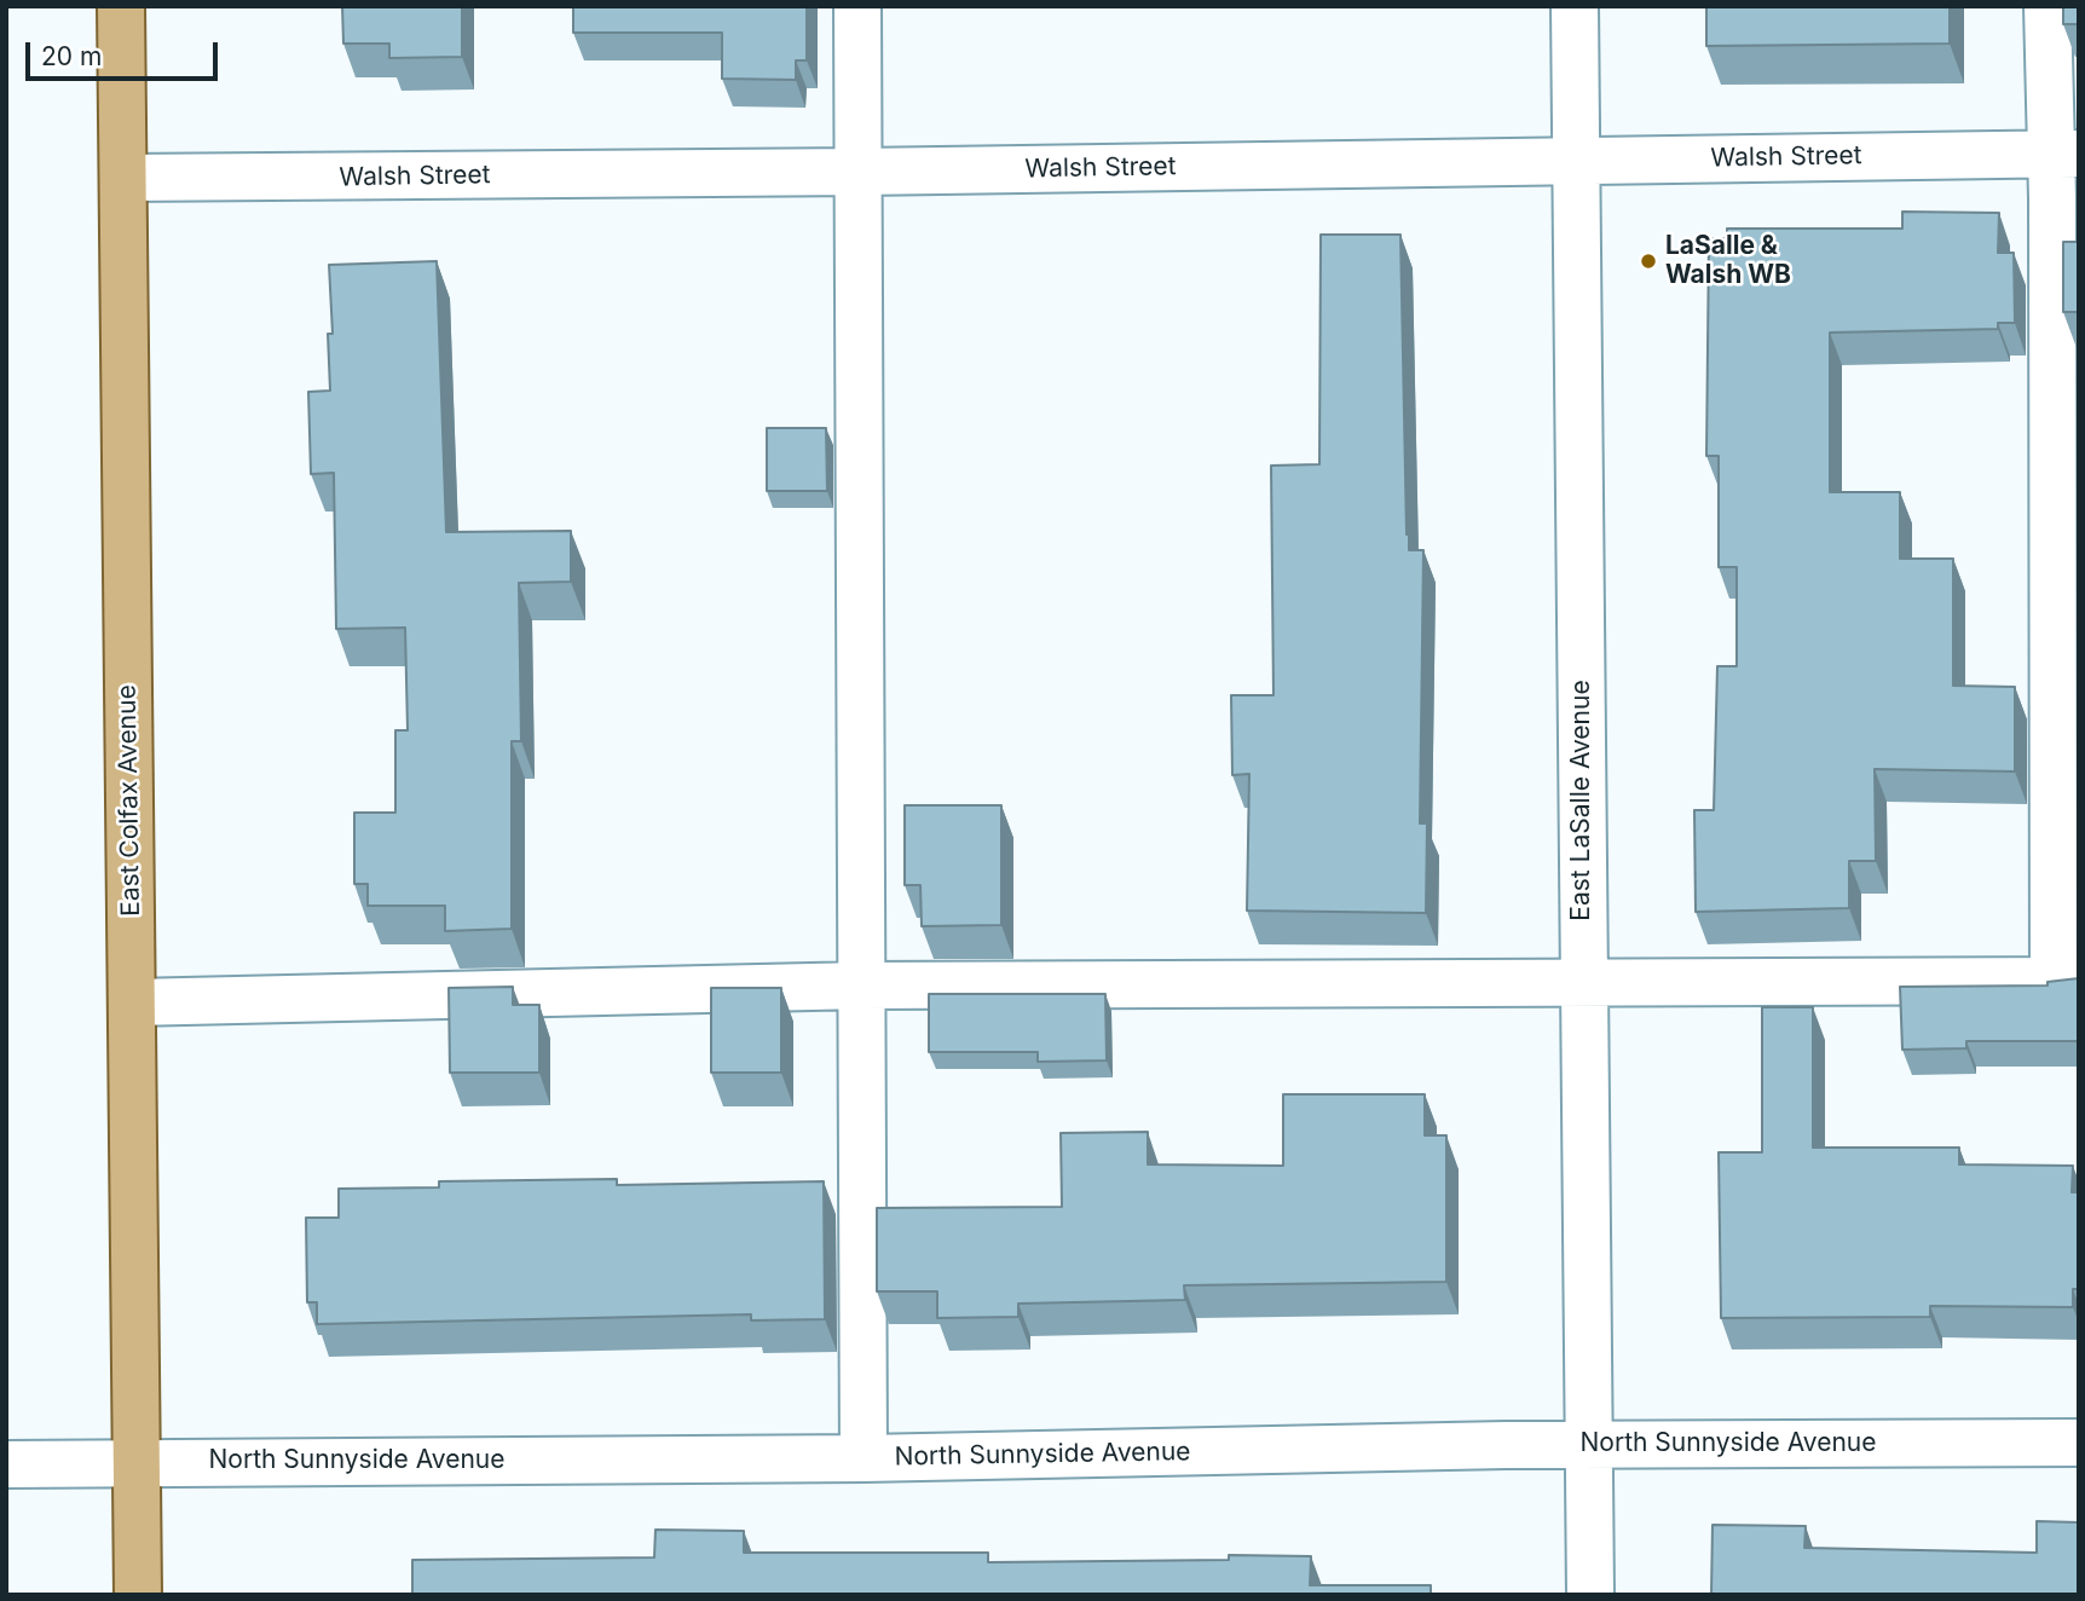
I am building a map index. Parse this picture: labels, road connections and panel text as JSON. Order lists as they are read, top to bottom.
{
  "streets": {
    "main road": ["East Colfax Avenue"],
    "street": ["Walsh Street", "East LaSalle Avenue", "North Sunnyside Avenue"]
  },
  "crossings": [
    ["Walsh Street", "East Colfax Avenue"],
    ["Walsh Street", "East LaSalle Avenue"],
    ["East Colfax Avenue", "North Sunnyside Avenue"],
    ["East LaSalle Avenue", "North Sunnyside Avenue"]
  ],
  "places": ["LaSalle & Walsh WB"],
  "scale_bar": "20 m"
}
